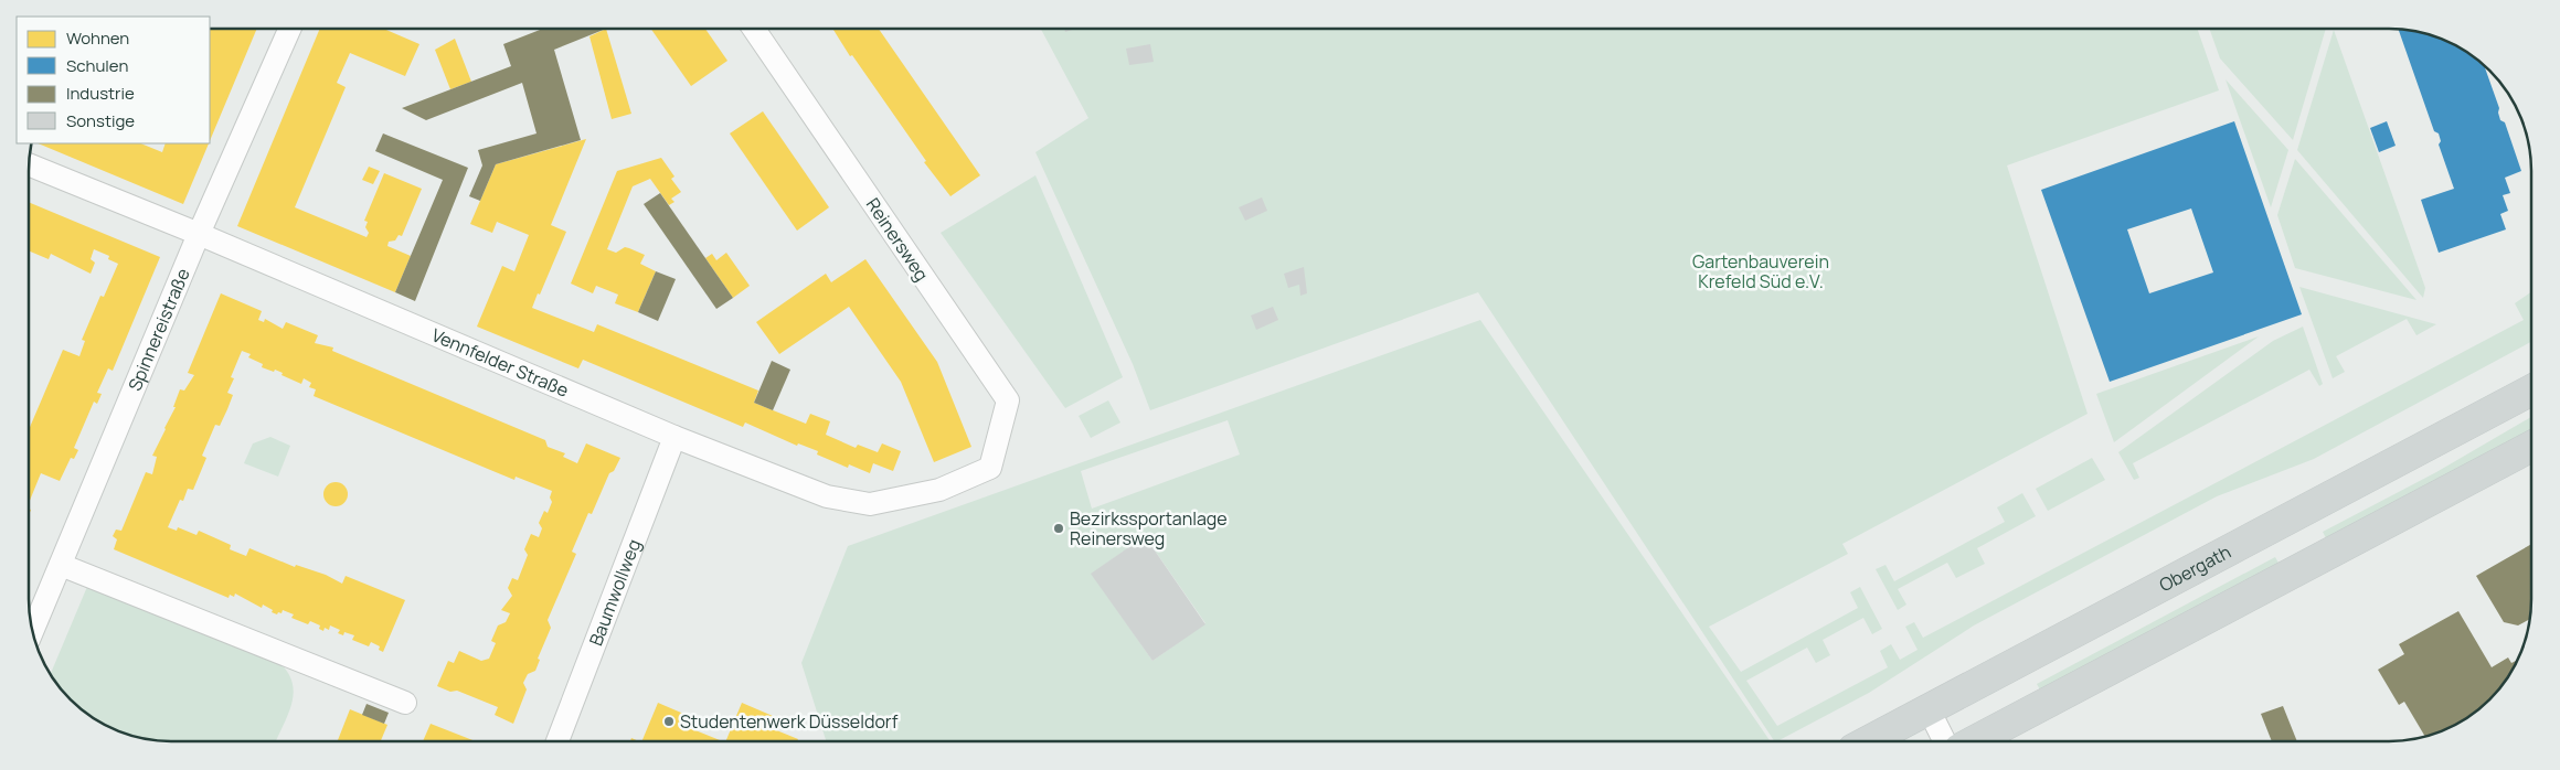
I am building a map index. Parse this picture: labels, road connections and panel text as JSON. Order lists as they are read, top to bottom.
{
  "streets": {
    "main road": ["Obergath"],
    "street": [
      "Reinersweg",
      "Spinnereistraße",
      "Vennfelder Straße",
      "Baumwollweg"
    ]
  },
  "crossings": [
    ["Reinersweg", "Vennfelder Straße"],
    ["Spinnereistraße", "Vennfelder Straße"],
    ["Vennfelder Straße", "Baumwollweg"]
  ],
  "parks": ["Gartenbauverein Krefeld Süd e.V."],
  "places": ["Bezirkssportanlage Reinersweg", "Studentenwerk Düsseldorf"],
  "legend": [
    "Wohnen",
    "Schulen",
    "Industrie",
    "Sonstige"
  ]
}
